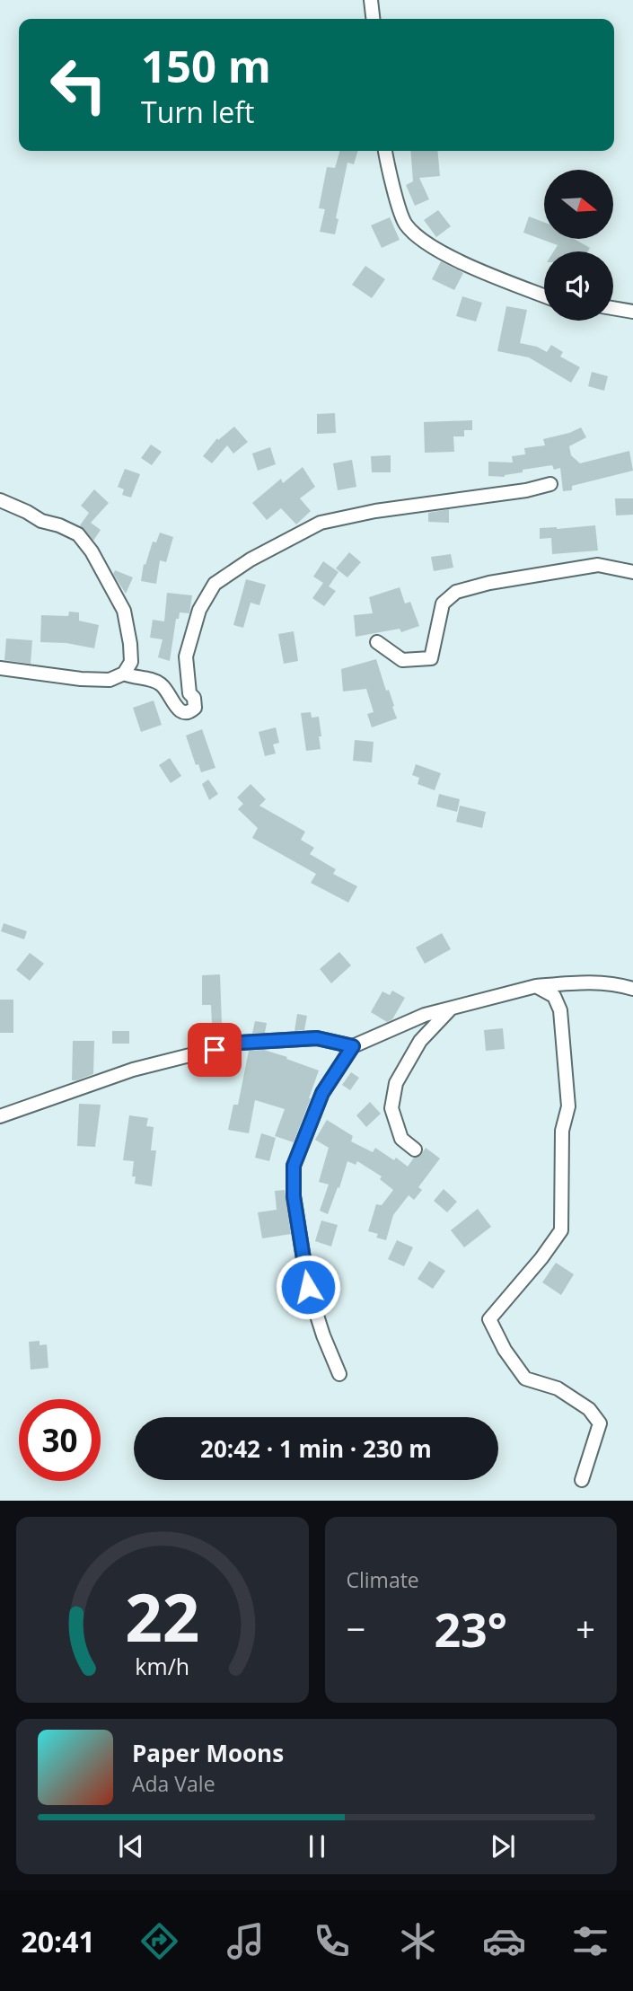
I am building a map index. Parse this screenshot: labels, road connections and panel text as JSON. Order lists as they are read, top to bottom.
{
  "north": "right",
  "page": {
    "turn": ["150 m", "Turn left"],
    "limit": "30",
    "trip": "20:42 · 1 min · 230 m",
    "tile": "Climate",
    "heat": ["−", "23°", "+"],
    "song": ["Paper Moons", "Ada Vale"],
    "tabs": "20:41",
    "gauge": ["22", "km/h"]
  }
}
